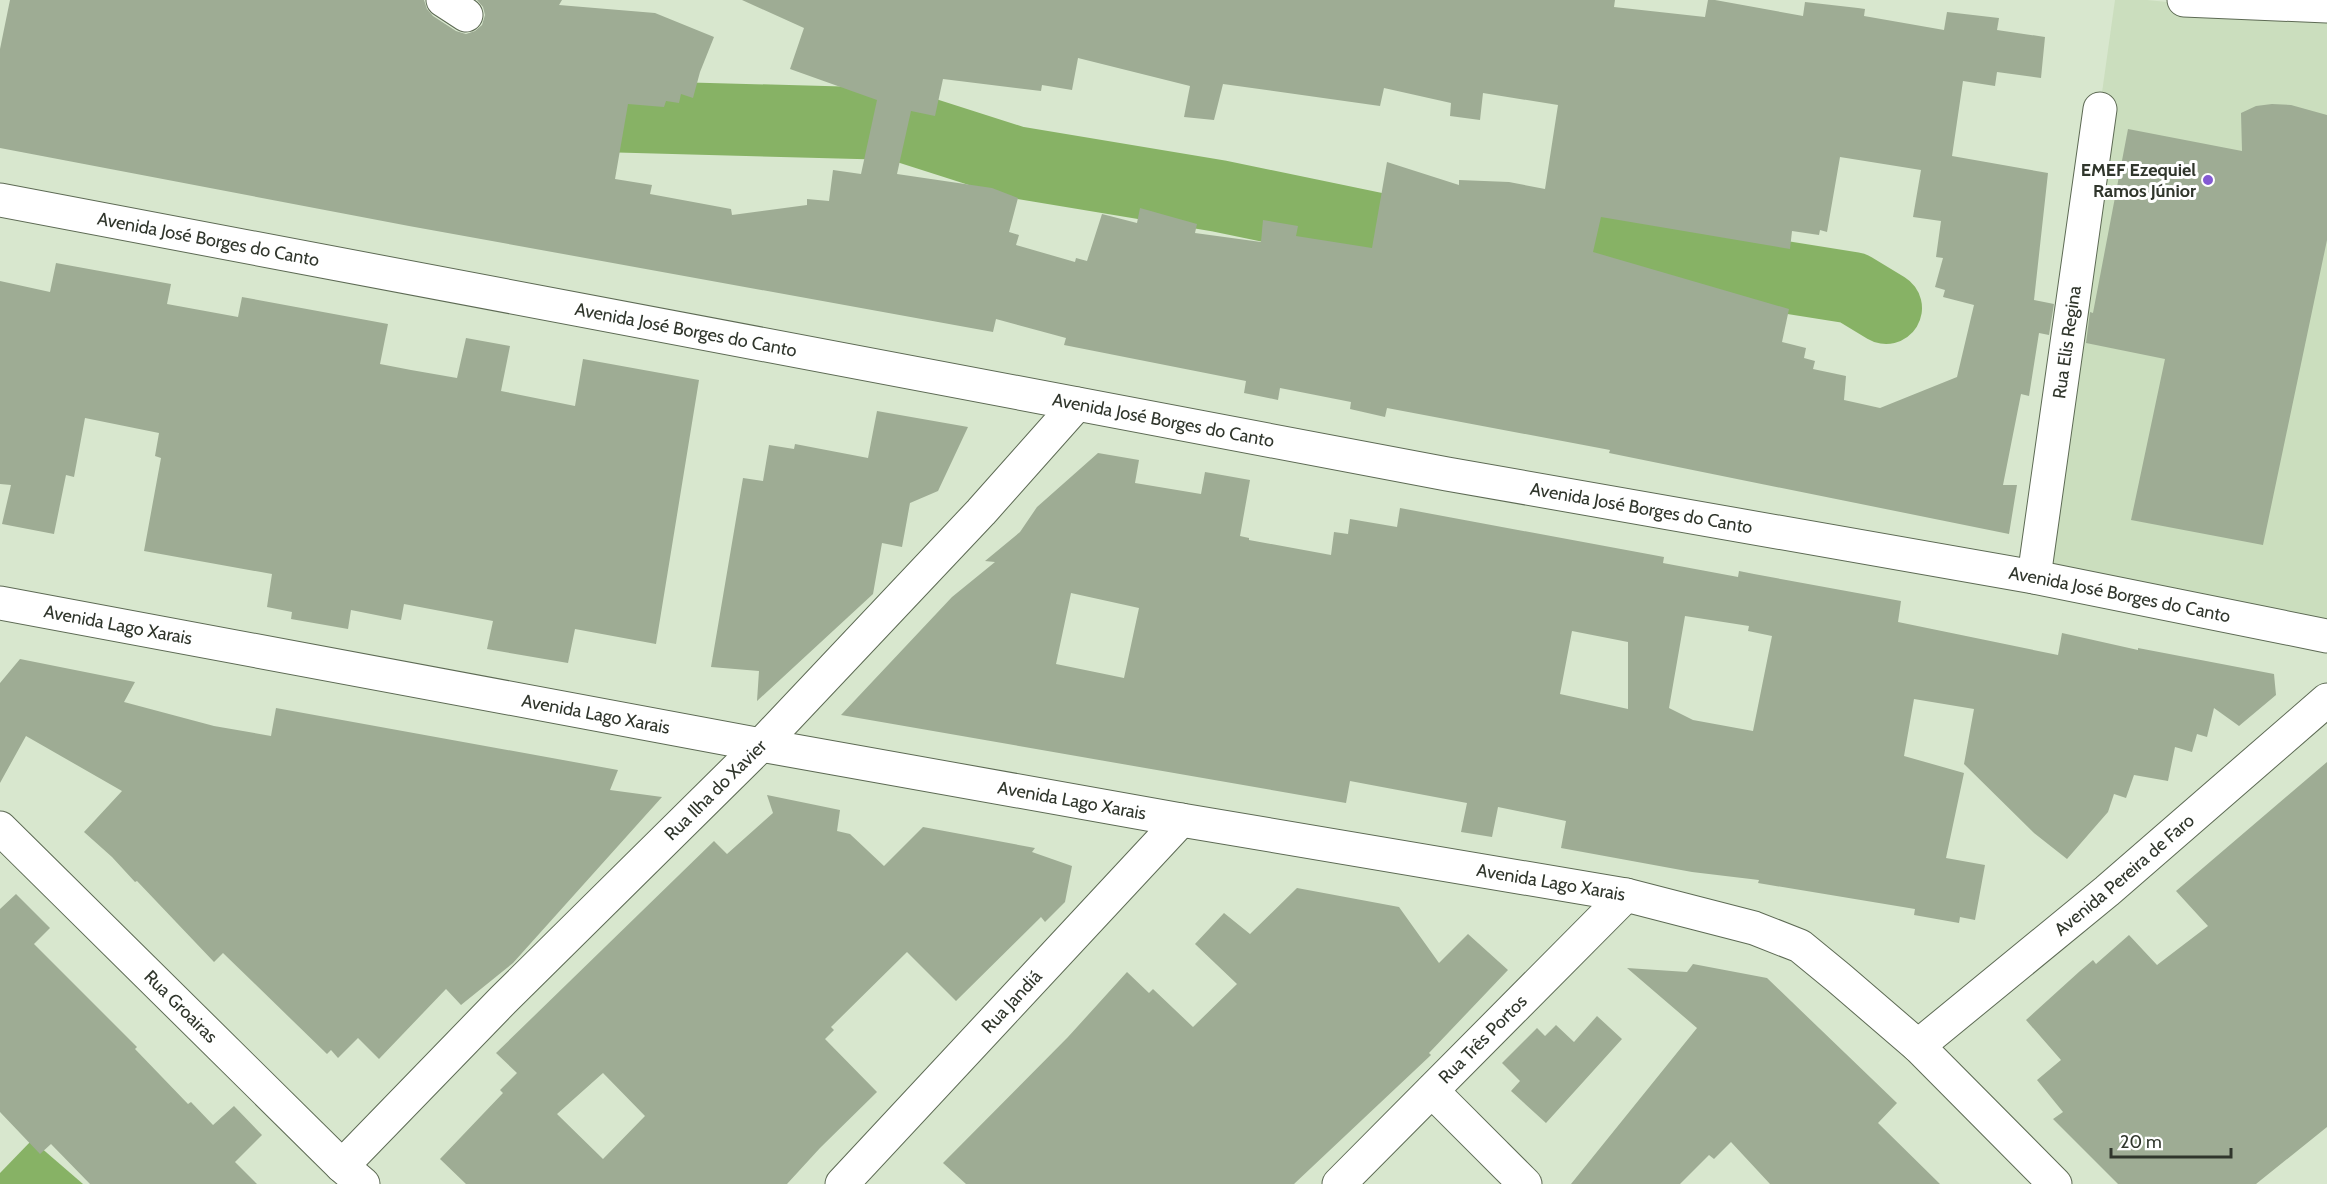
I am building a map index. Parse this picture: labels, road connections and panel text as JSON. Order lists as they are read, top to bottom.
{
  "streets": {
    "street": [
      "Avenida José Borges do Canto",
      "Rua Elis Regina",
      "Avenida Lago Xarais",
      "Rua Ilha do Xavier",
      "Avenida Pereira de Faro",
      "Rua Jandiá",
      "Rua Groairas",
      "Rua Três Portos"
    ]
  },
  "crossings": [
    ["Avenida José Borges do Canto", "Rua Elis Regina"],
    ["Avenida José Borges do Canto", "Rua Ilha do Xavier"],
    ["Avenida Lago Xarais", "Rua Ilha do Xavier"],
    ["Avenida Lago Xarais", "Avenida Pereira de Faro"],
    ["Avenida Lago Xarais", "Rua Jandiá"],
    ["Avenida Lago Xarais", "Rua Três Portos"],
    ["Rua Ilha do Xavier", "Rua Groairas"]
  ],
  "places": ["EMEF Ezequiel Ramos Júnior"],
  "scale_bar": "20 m"
}
